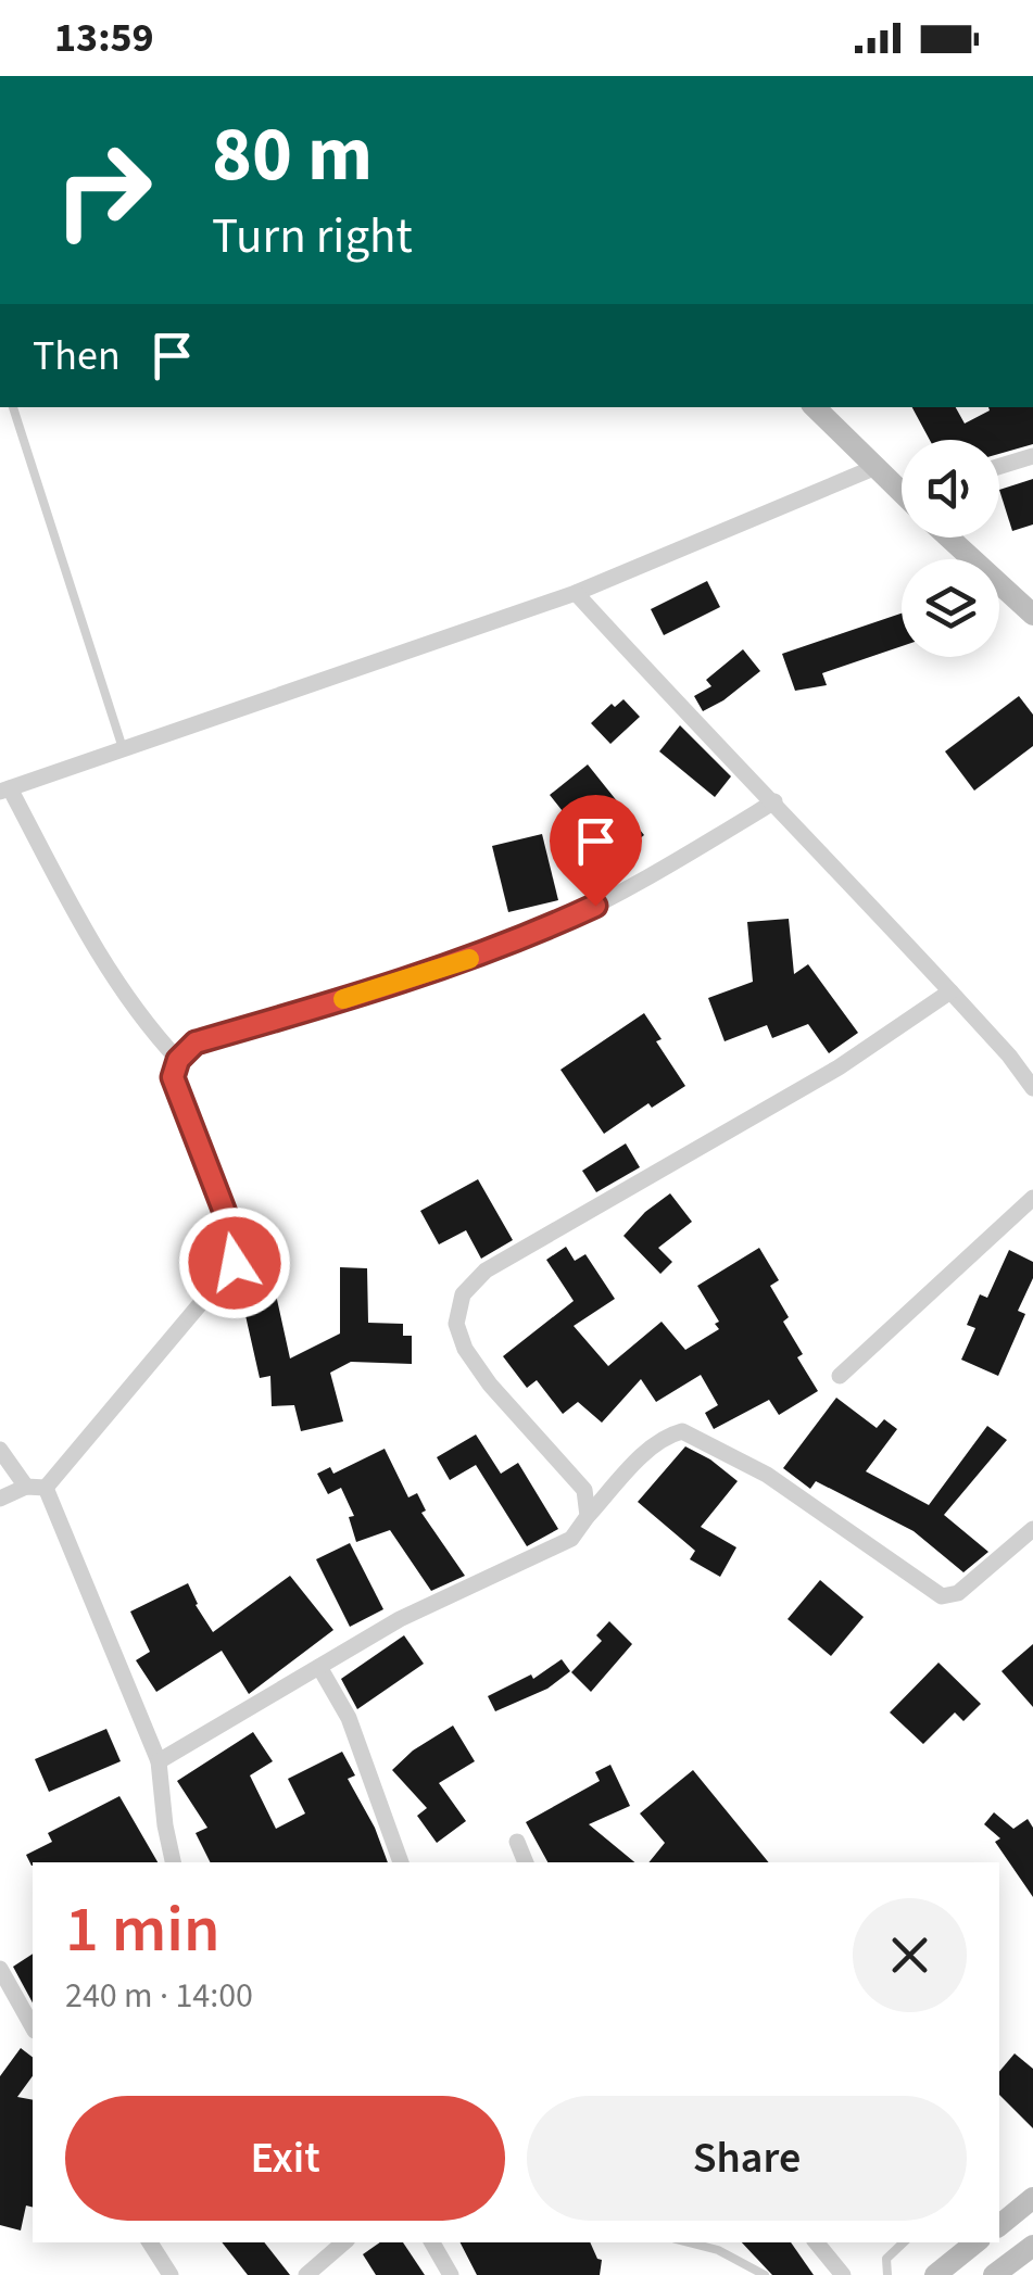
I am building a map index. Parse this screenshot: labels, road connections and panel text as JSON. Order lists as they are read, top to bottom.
{
  "page": {
    "status": "13:59",
    "turn": ["80 m", "Turn right"],
    "then": "Then",
    "heading": ["1 min", "240 m · 14:00"],
    "buttons": ["Exit", "Share"]
  }
}
